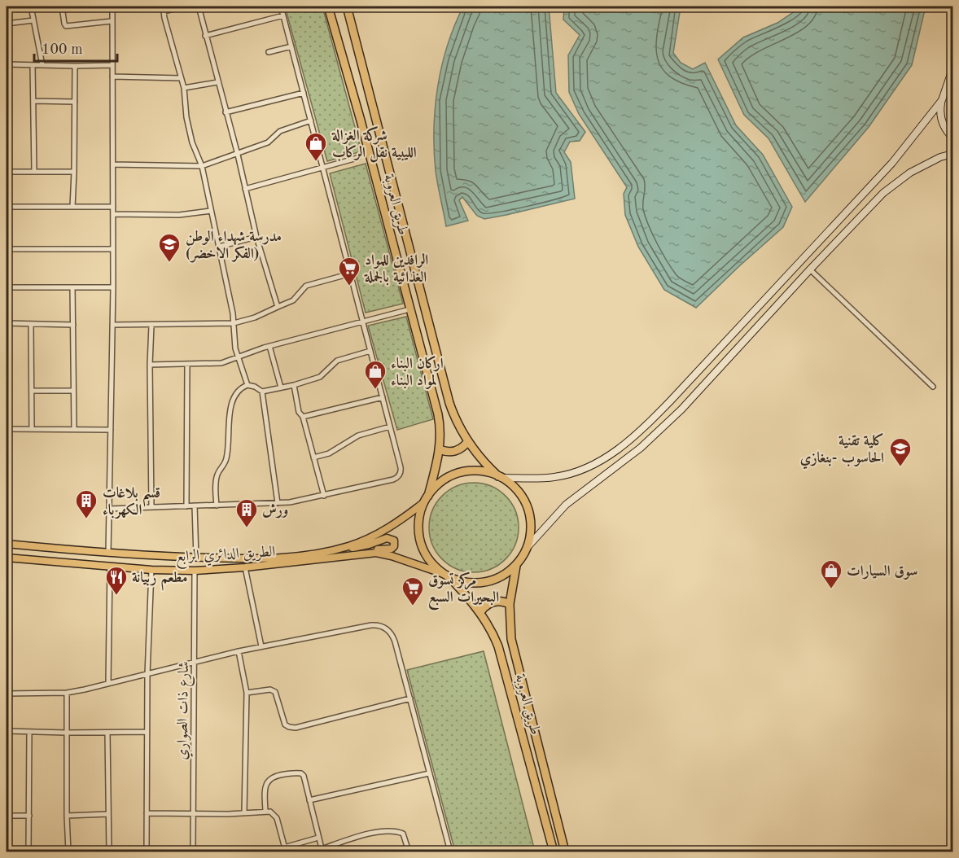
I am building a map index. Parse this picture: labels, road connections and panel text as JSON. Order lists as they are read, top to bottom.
{
  "streets": {
    "highway": ["طريق العروبة"],
    "main road": ["الطريق الدائري الرابع"],
    "street": ["شارع ذات الصواري"]
  },
  "crossings": [
    ["طريق العروبة", "الطريق الدائري الرابع"],
    ["الطريق الدائري الرابع", "شارع ذات الصواري"]
  ],
  "places": {
    "shop": ["شركة الغزالة الليبية نقل الركاب", "اركان البناء لمواد البناء", "سوق السيارات"],
    "school or university": ["مدرسة شهداء الوطن (الفكر الاخضر)", "كلية تقنية الحاسوب -بنغازي"],
    "supermarket": ["الرافدين للمواد الغذائية بالجملة", "مركز تسوق البحيرات السبع"],
    "building": ["قسم بلاغات الكهرباء", "ورش"],
    "restaurant": ["مطعم ربيانة"]
  },
  "scale_bar": "100 m"
}
